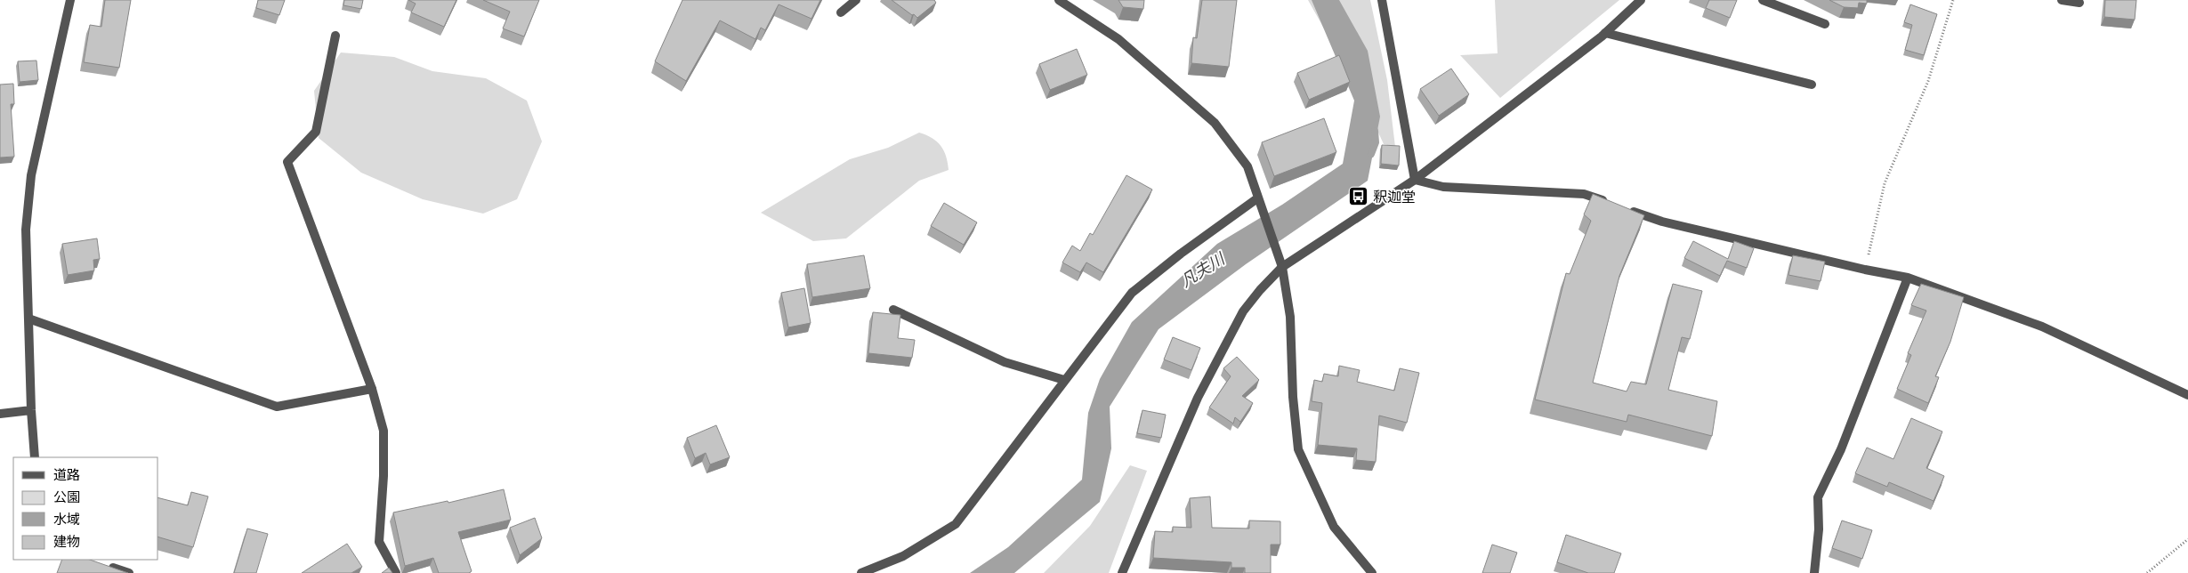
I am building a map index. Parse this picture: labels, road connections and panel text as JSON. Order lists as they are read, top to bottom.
{
  "water": ["凡夫川"],
  "places": {
    "bus stop": ["釈迦堂"]
  },
  "legend": [
    "道路",
    "公園",
    "水域",
    "建物"
  ]
}
